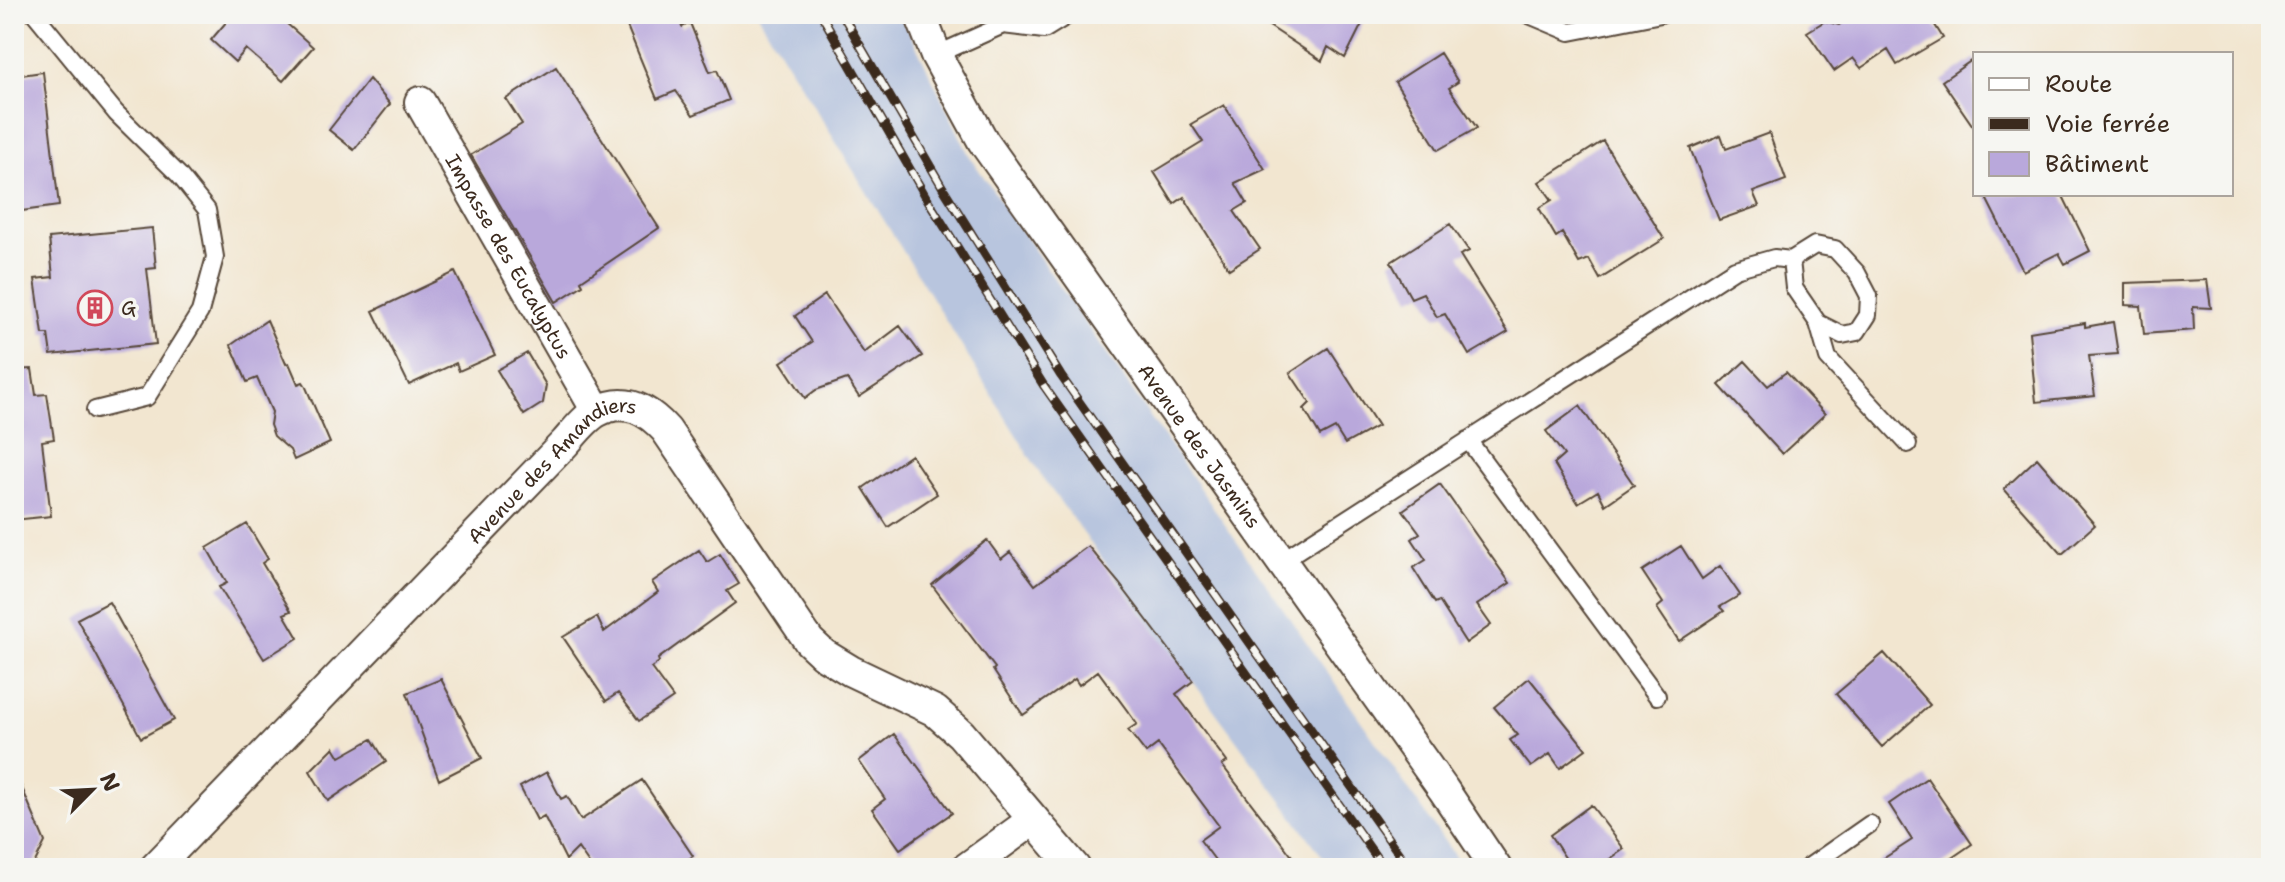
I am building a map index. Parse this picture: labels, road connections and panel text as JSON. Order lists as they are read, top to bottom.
{
  "streets": {
    "street": ["Impasse des Eucalyptus", "Avenue des Jasmins", "Avenue des Amandiers"]
  },
  "crossings": [
    ["Impasse des Eucalyptus", "Avenue des Amandiers"]
  ],
  "places": {
    "building": ["G"]
  },
  "legend": ["Route", "Voie ferrée", "Bâtiment"],
  "north": "top right"
}
